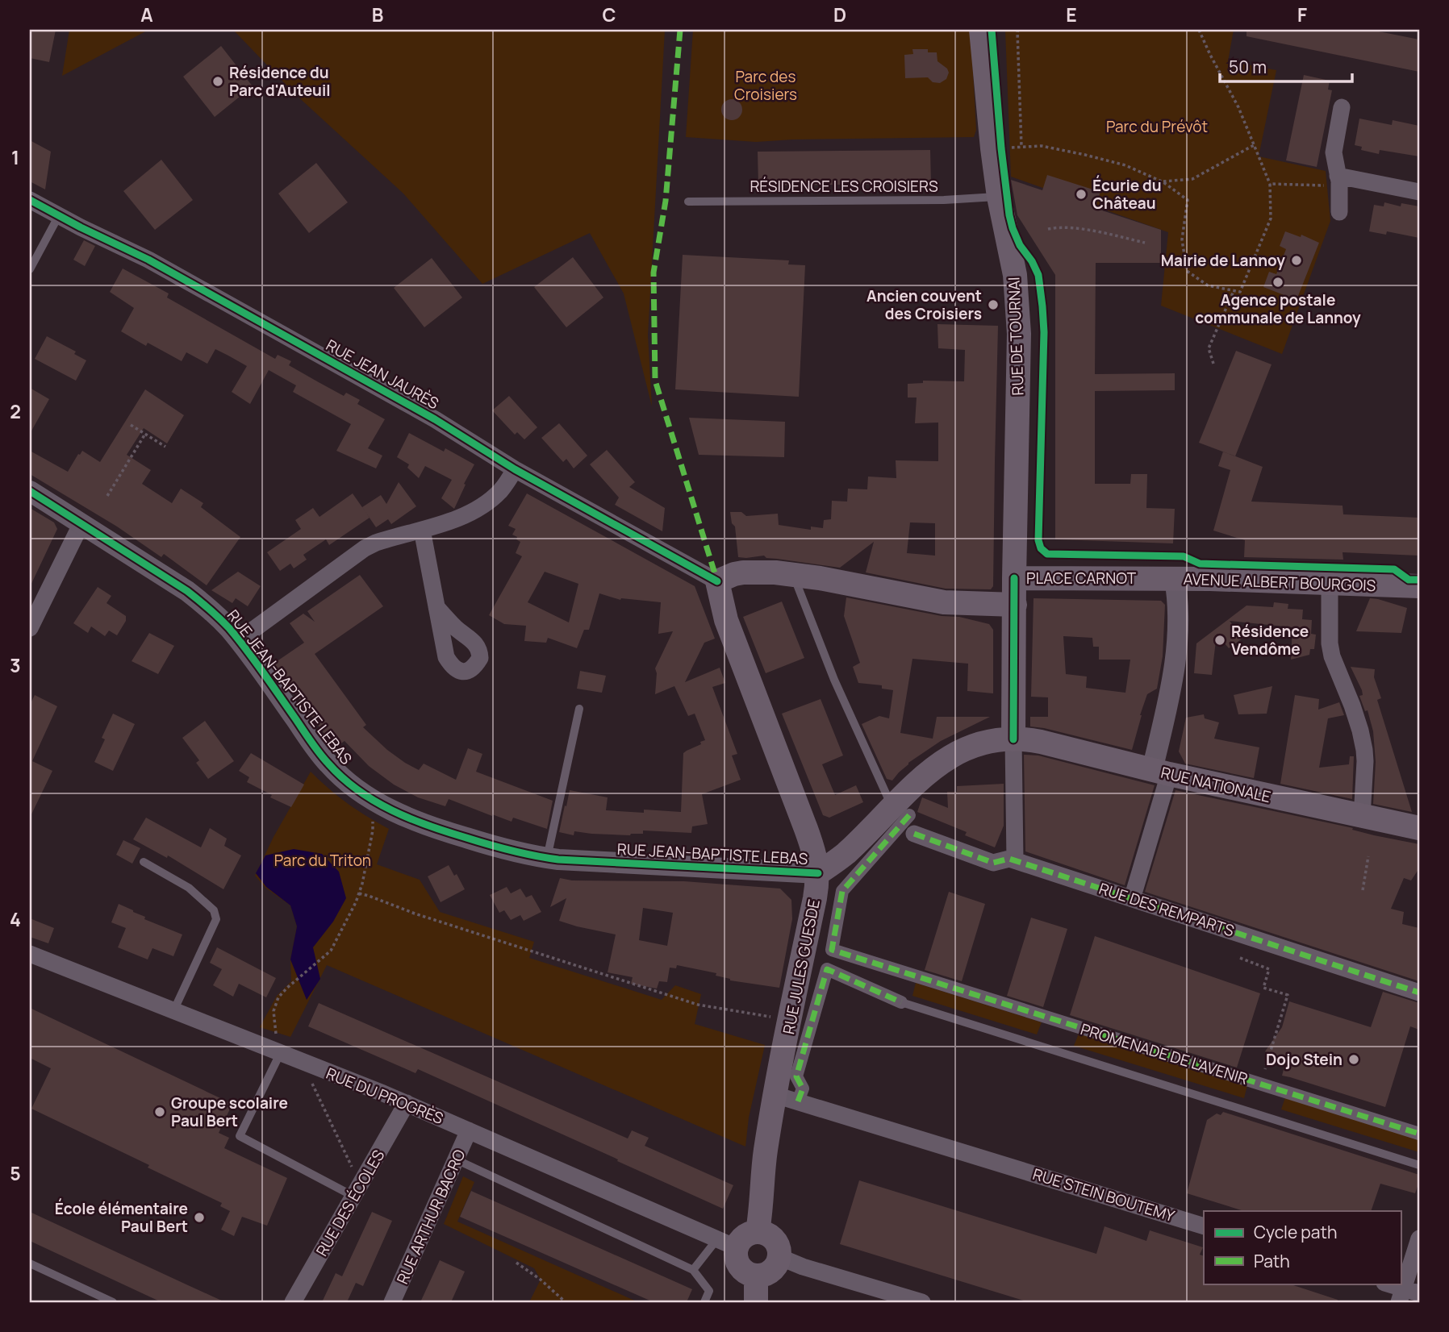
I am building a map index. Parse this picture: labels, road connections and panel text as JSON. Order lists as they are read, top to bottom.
{
  "streets": {
    "main road": [
      "RUE DE TOURNAI",
      "PLACE CARNOT",
      "AVENUE ALBERT BOURGOIS",
      "RUE NATIONALE",
      "RUE JULES GUESDE"
    ],
    "street": [
      "RUE JEAN JAURÈS",
      "RUE JEAN-BAPTISTE LEBAS",
      "RUE DES REMPARTS",
      "PROMENADE DE L'AVENIR",
      "RUE DU PROGRÈS",
      "RUE STEIN BOUTEMY",
      "RUE DES ÉCOLES",
      "RUE ARTHUR BACRO"
    ],
    "lane": ["RÉSIDENCE LES CROISIERS"]
  },
  "crossings": [
    ["RÉSIDENCE LES CROISIERS", "RUE DE TOURNAI"],
    ["RUE DE TOURNAI", "PLACE CARNOT"],
    ["RUE JEAN JAURÈS", "RUE JULES GUESDE"],
    ["PLACE CARNOT", "AVENUE ALBERT BOURGOIS"],
    ["PLACE CARNOT", "RUE NATIONALE"],
    ["RUE JEAN-BAPTISTE LEBAS", "RUE NATIONALE"],
    ["RUE JEAN-BAPTISTE LEBAS", "RUE JULES GUESDE"],
    ["RUE NATIONALE", "RUE JULES GUESDE"],
    ["RUE JULES GUESDE", "RUE DU PROGRÈS"],
    ["RUE JULES GUESDE", "RUE STEIN BOUTEMY"],
    ["RUE DU PROGRÈS", "RUE DES ÉCOLES"],
    ["RUE DU PROGRÈS", "RUE ARTHUR BACRO"]
  ],
  "parks": ["Parc des Croisiers", "Parc du Prévôt", "Parc du Triton"],
  "places": [
    "Résidence du Parc d'Auteuil",
    "Écurie du Château",
    "Mairie de Lannoy",
    "Agence postale communale de Lannoy",
    "Ancien couvent des Croisiers",
    "Résidence Vendôme",
    "Dojo Stein",
    "Groupe scolaire Paul Bert",
    "École élémentaire Paul Bert"
  ],
  "legend": ["Cycle path", "Path"],
  "scale_bar": "50 m",
  "grid": {
    "columns": [
      "A",
      "B",
      "C",
      "D",
      "E",
      "F"
    ],
    "rows": [
      "1",
      "2",
      "3",
      "4",
      "5"
    ]
  }
}
